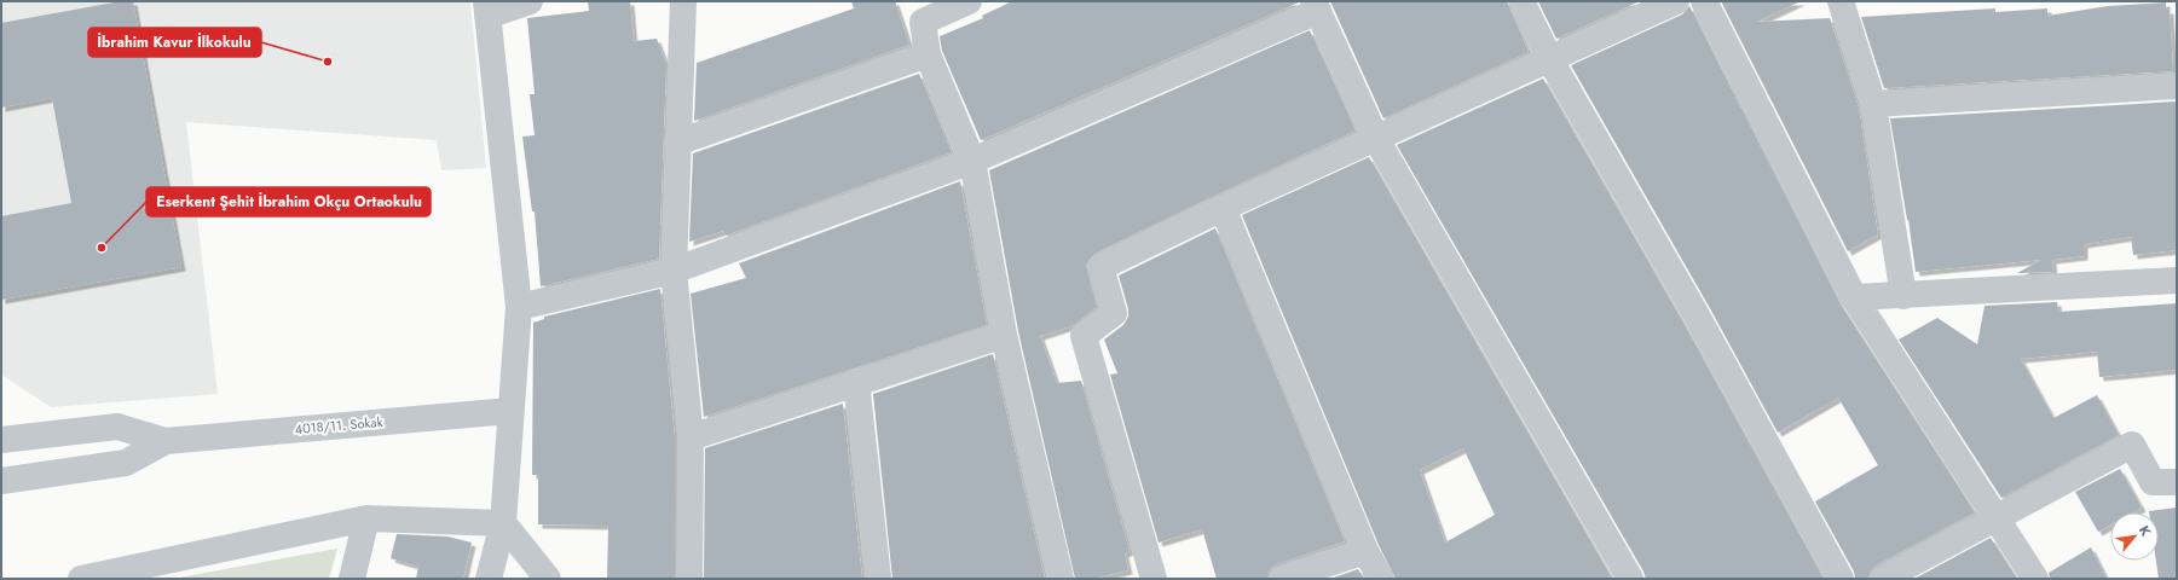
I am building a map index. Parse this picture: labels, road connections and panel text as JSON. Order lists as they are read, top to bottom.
{
  "streets": {
    "street": ["4018/11. Sokak"]
  },
  "places": ["İbrahim Kavur İlkokulu", "Eserkent Şehit İbrahim Okçu Ortaokulu"],
  "north": "top right"
}
